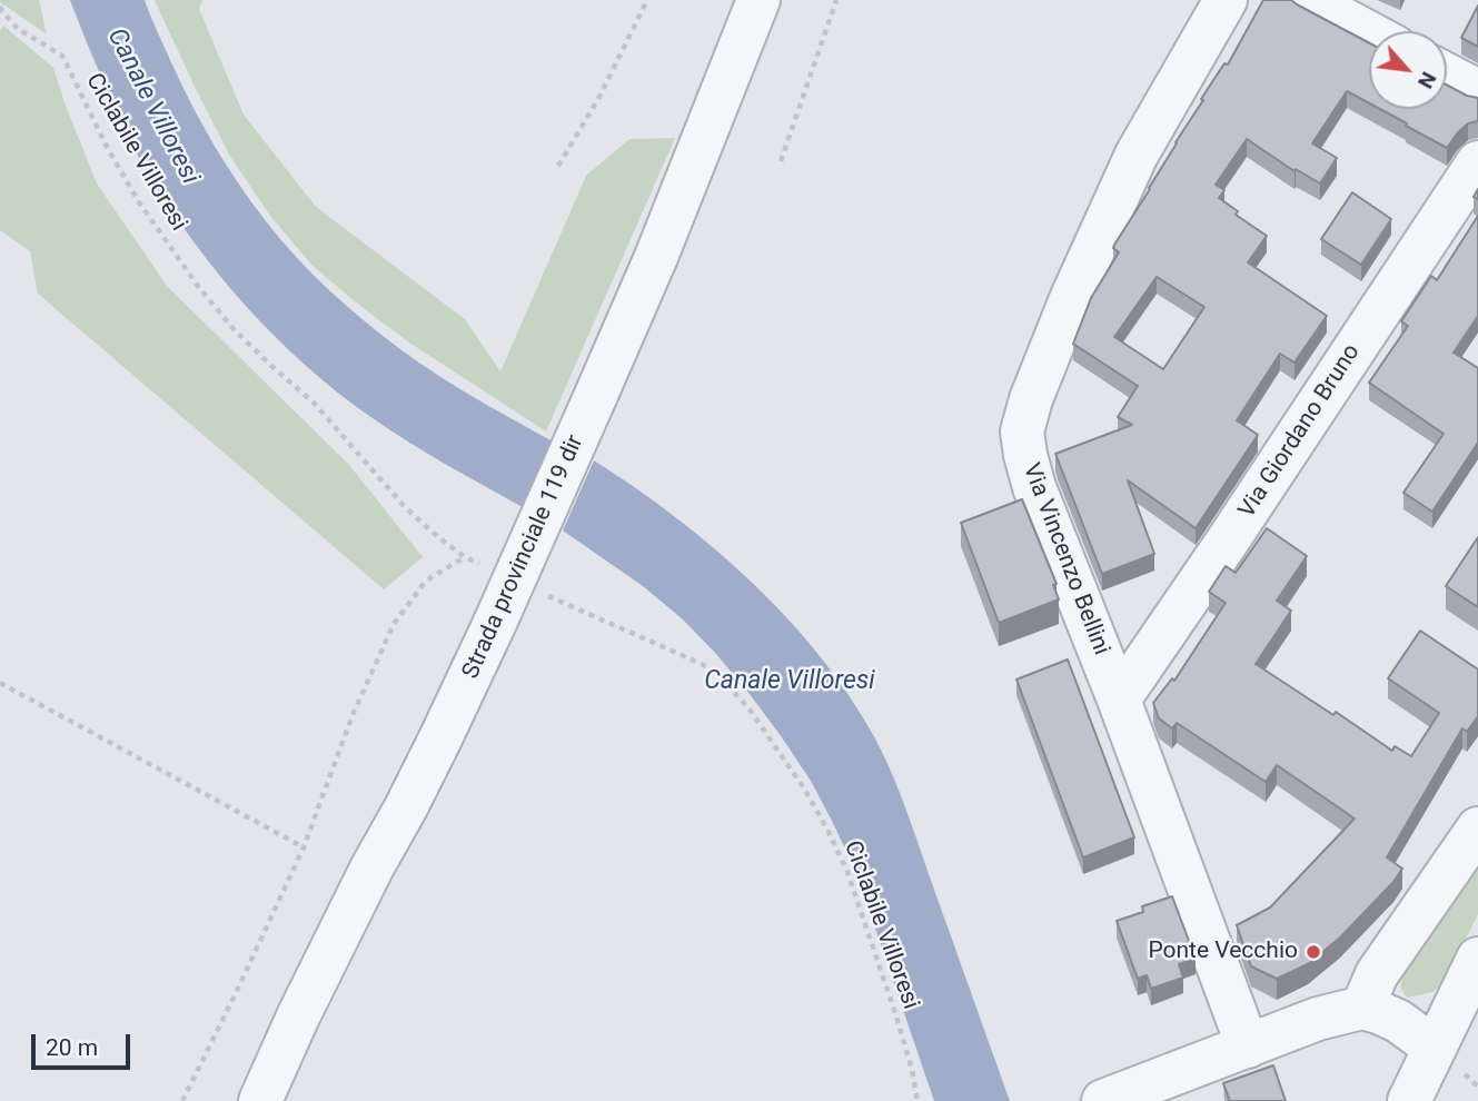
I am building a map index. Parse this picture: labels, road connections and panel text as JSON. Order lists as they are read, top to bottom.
{
  "streets": {
    "street": ["Via Giordano Bruno", "Strada provinciale 119 dir", "Via Vincenzo Bellini"],
    "path": ["Ciclabile Villoresi"]
  },
  "crossings": [
    ["Via Giordano Bruno", "Via Vincenzo Bellini"]
  ],
  "water": ["Canale Villoresi"],
  "places": ["Ponte Vecchio"],
  "scale_bar": "20 m",
  "north": "bottom right"
}
